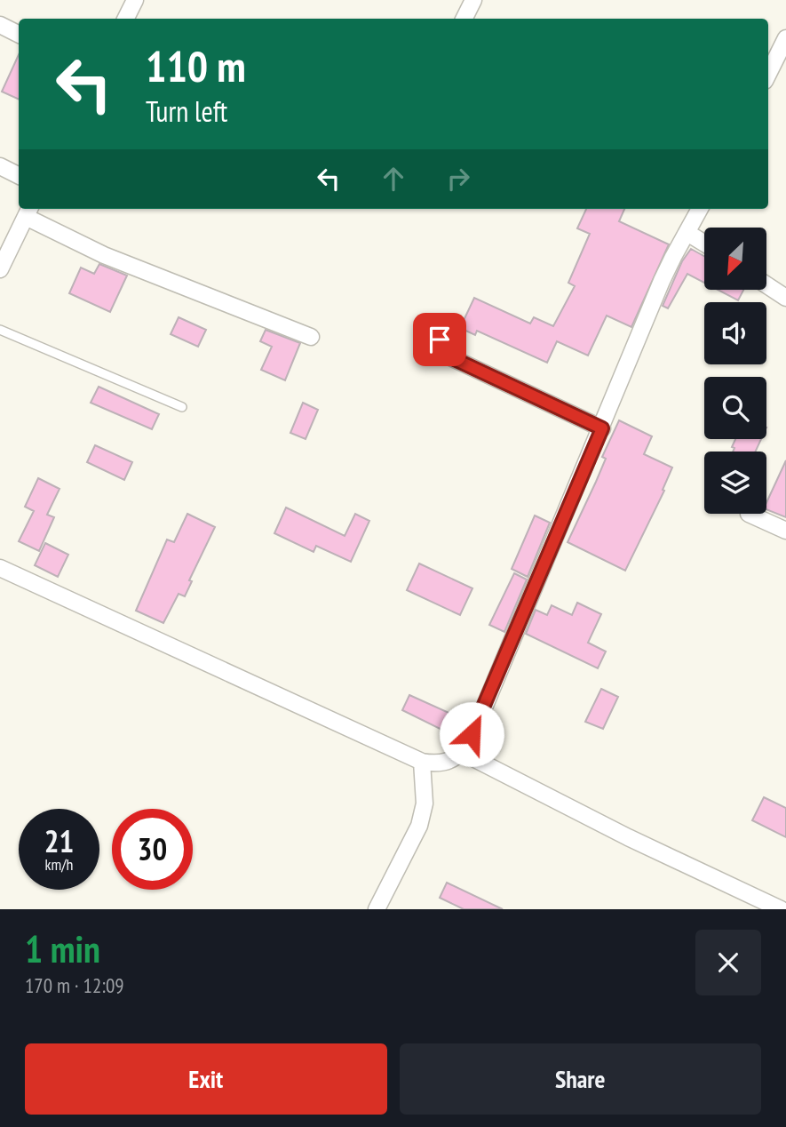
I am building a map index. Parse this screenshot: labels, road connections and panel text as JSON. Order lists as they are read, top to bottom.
{
  "north": "bottom left",
  "page": {
    "turn": ["110 m", "Turn left"],
    "speed": "21 km/h",
    "limit": "30",
    "heading": ["1 min", "170 m · 12:09"],
    "buttons": ["Exit", "Share"]
  }
}
